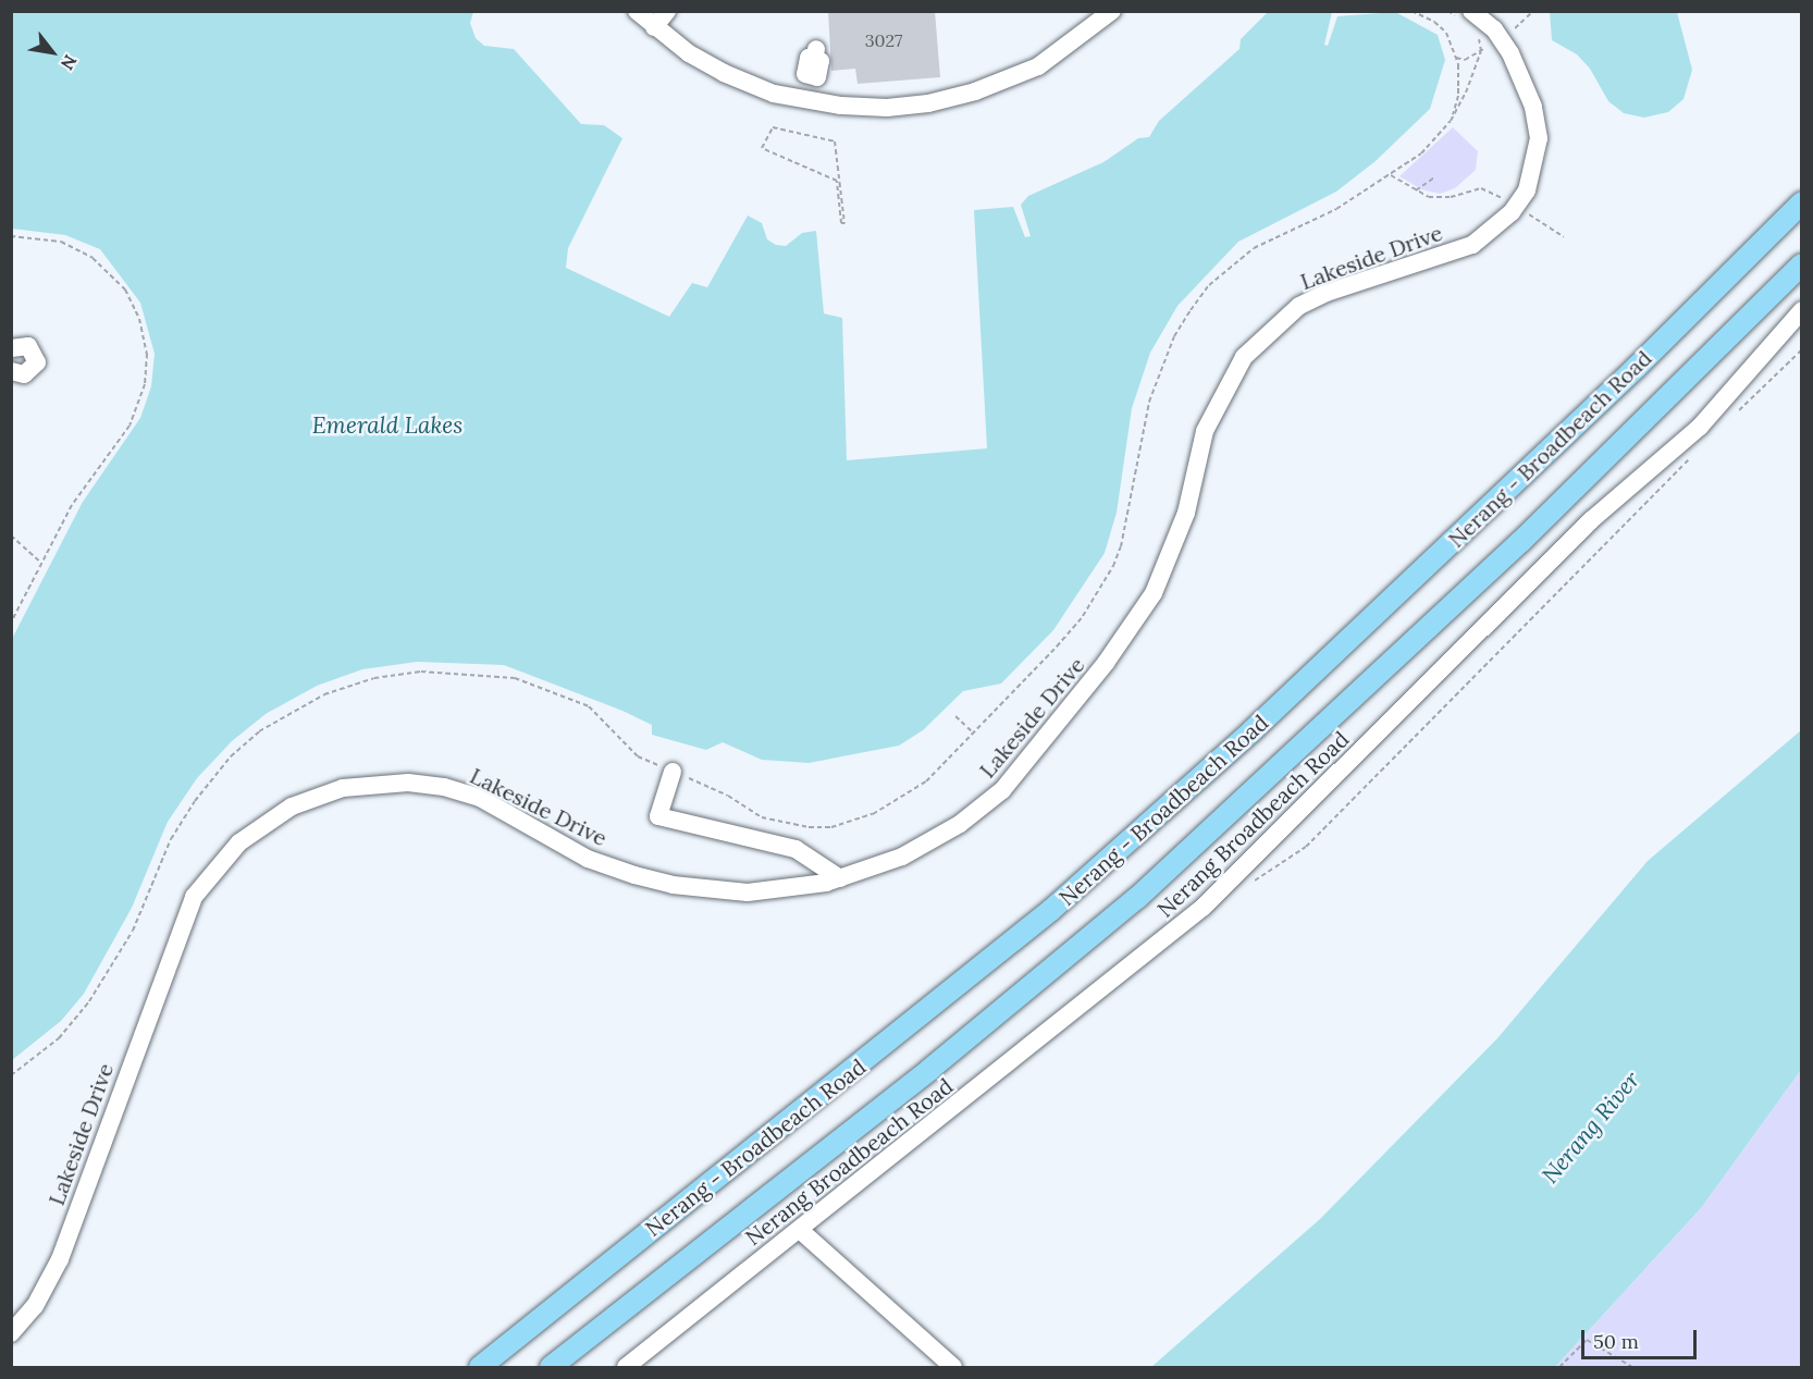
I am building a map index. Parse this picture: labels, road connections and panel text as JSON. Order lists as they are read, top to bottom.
{
  "streets": {
    "main road": ["Nerang - Broadbeach Road"],
    "street": ["Lakeside Drive", "Nerang Broadbeach Road"]
  },
  "water": ["Emerald Lakes", "Nerang River"],
  "house_numbers": ["3027"],
  "scale_bar": "50 m",
  "north": "bottom right"
}
